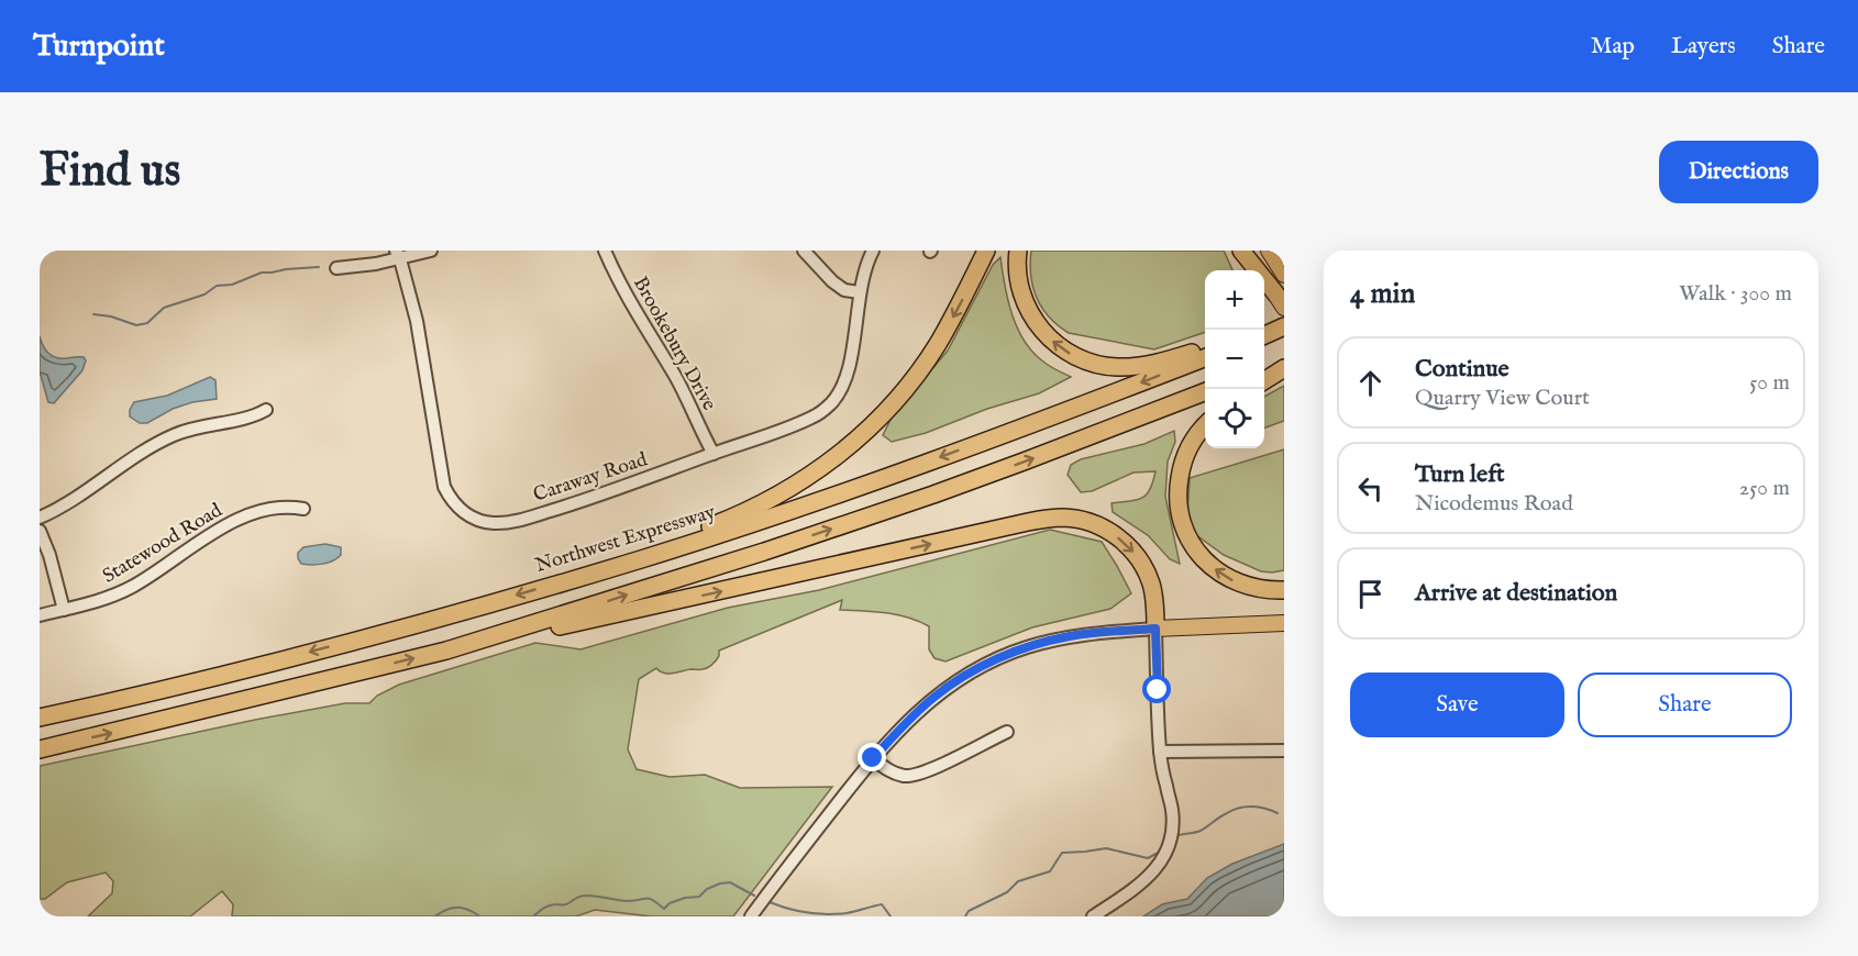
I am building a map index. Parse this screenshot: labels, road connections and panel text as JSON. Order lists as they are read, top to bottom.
{
  "streets": {
    "highway": ["Northwest Expressway"],
    "street": ["Brookebury Drive", "Caraway Road", "Statewood Road"]
  },
  "crossings": [
    ["Brookebury Drive", "Caraway Road"]
  ],
  "page": {
    "header": "Turnpoint",
    "nav": ["Map", "Layers", "Share"],
    "buttons": [
      "Directions",
      ["Save", "Share"]
    ],
    "title": "Find us",
    "heading": ["4 min", "Walk · 300 m"],
    "map_buttons": ["+", "−"],
    "list": [
      ["Continue", "Quarry View Court", "50 m"],
      ["Turn left", "Nicodemus Road", "250 m"],
      "Arrive at destination"
    ]
  }
}
